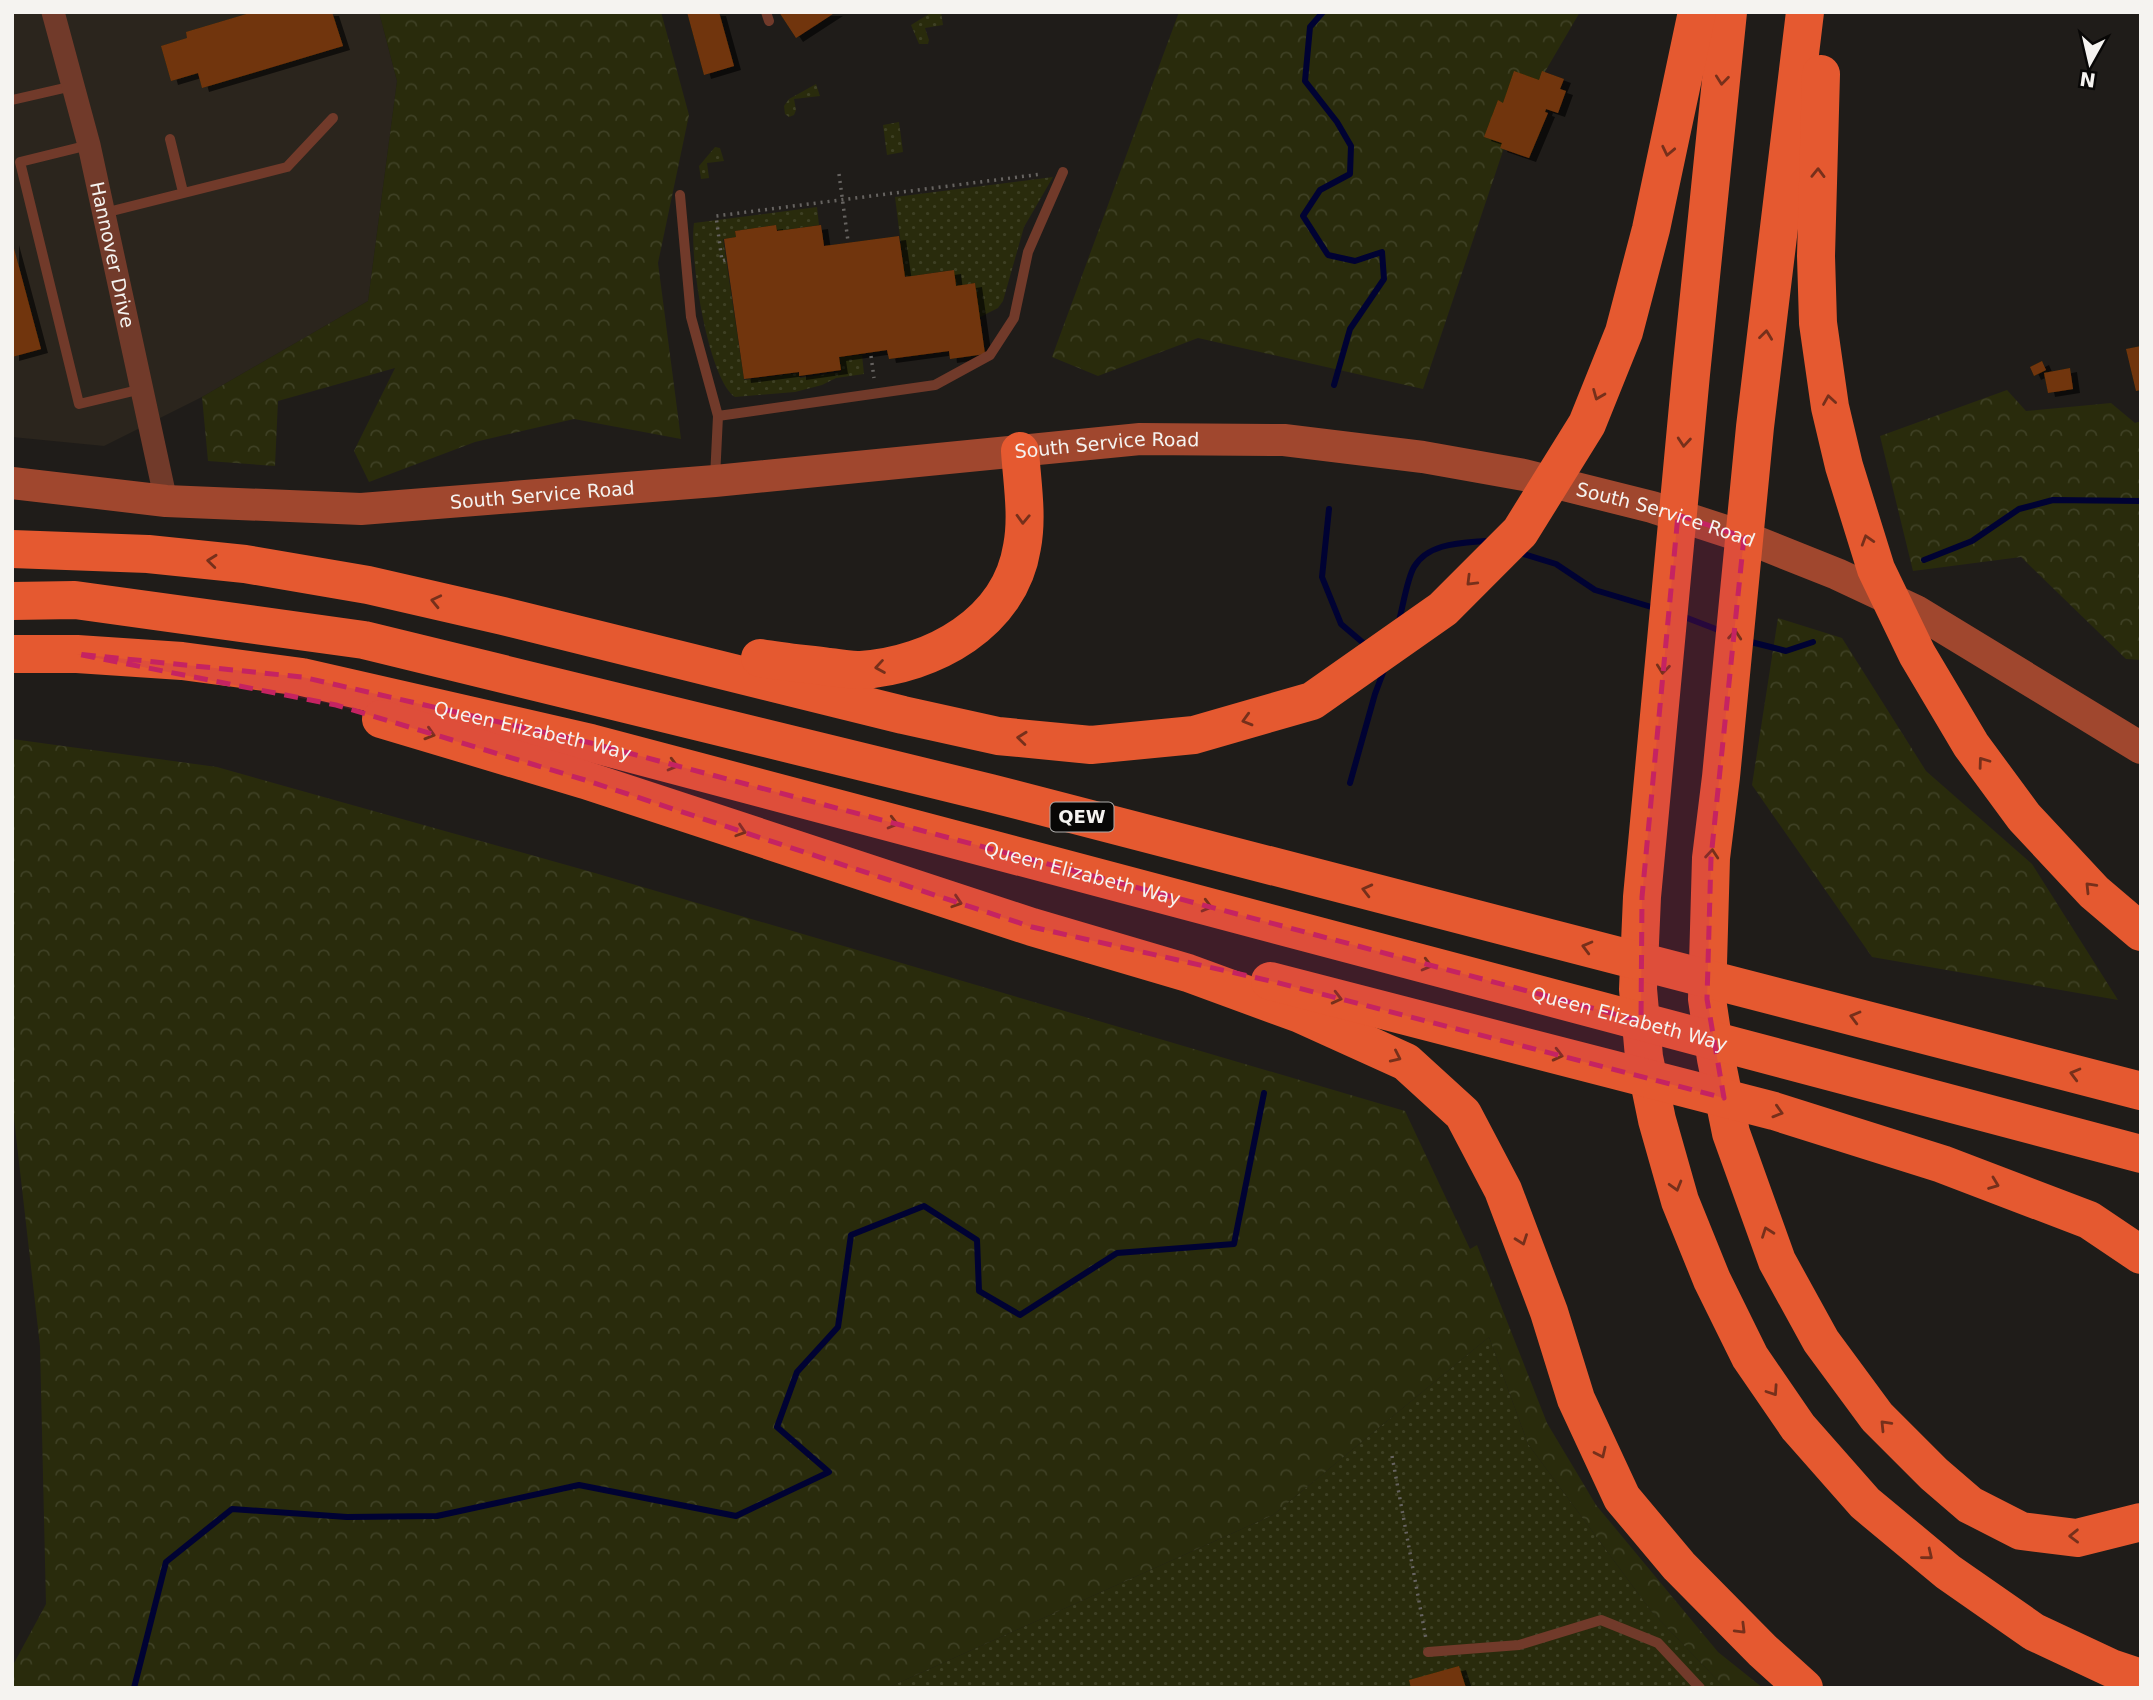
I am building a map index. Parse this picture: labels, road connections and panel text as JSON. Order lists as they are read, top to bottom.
{
  "streets": {
    "highway": ["Queen Elizabeth Way", "QEW"],
    "main road": ["South Service Road"],
    "street": ["Hannover Drive"]
  },
  "crossings": [
    ["Hannover Drive", "South Service Road"]
  ],
  "north": "bottom"
}
